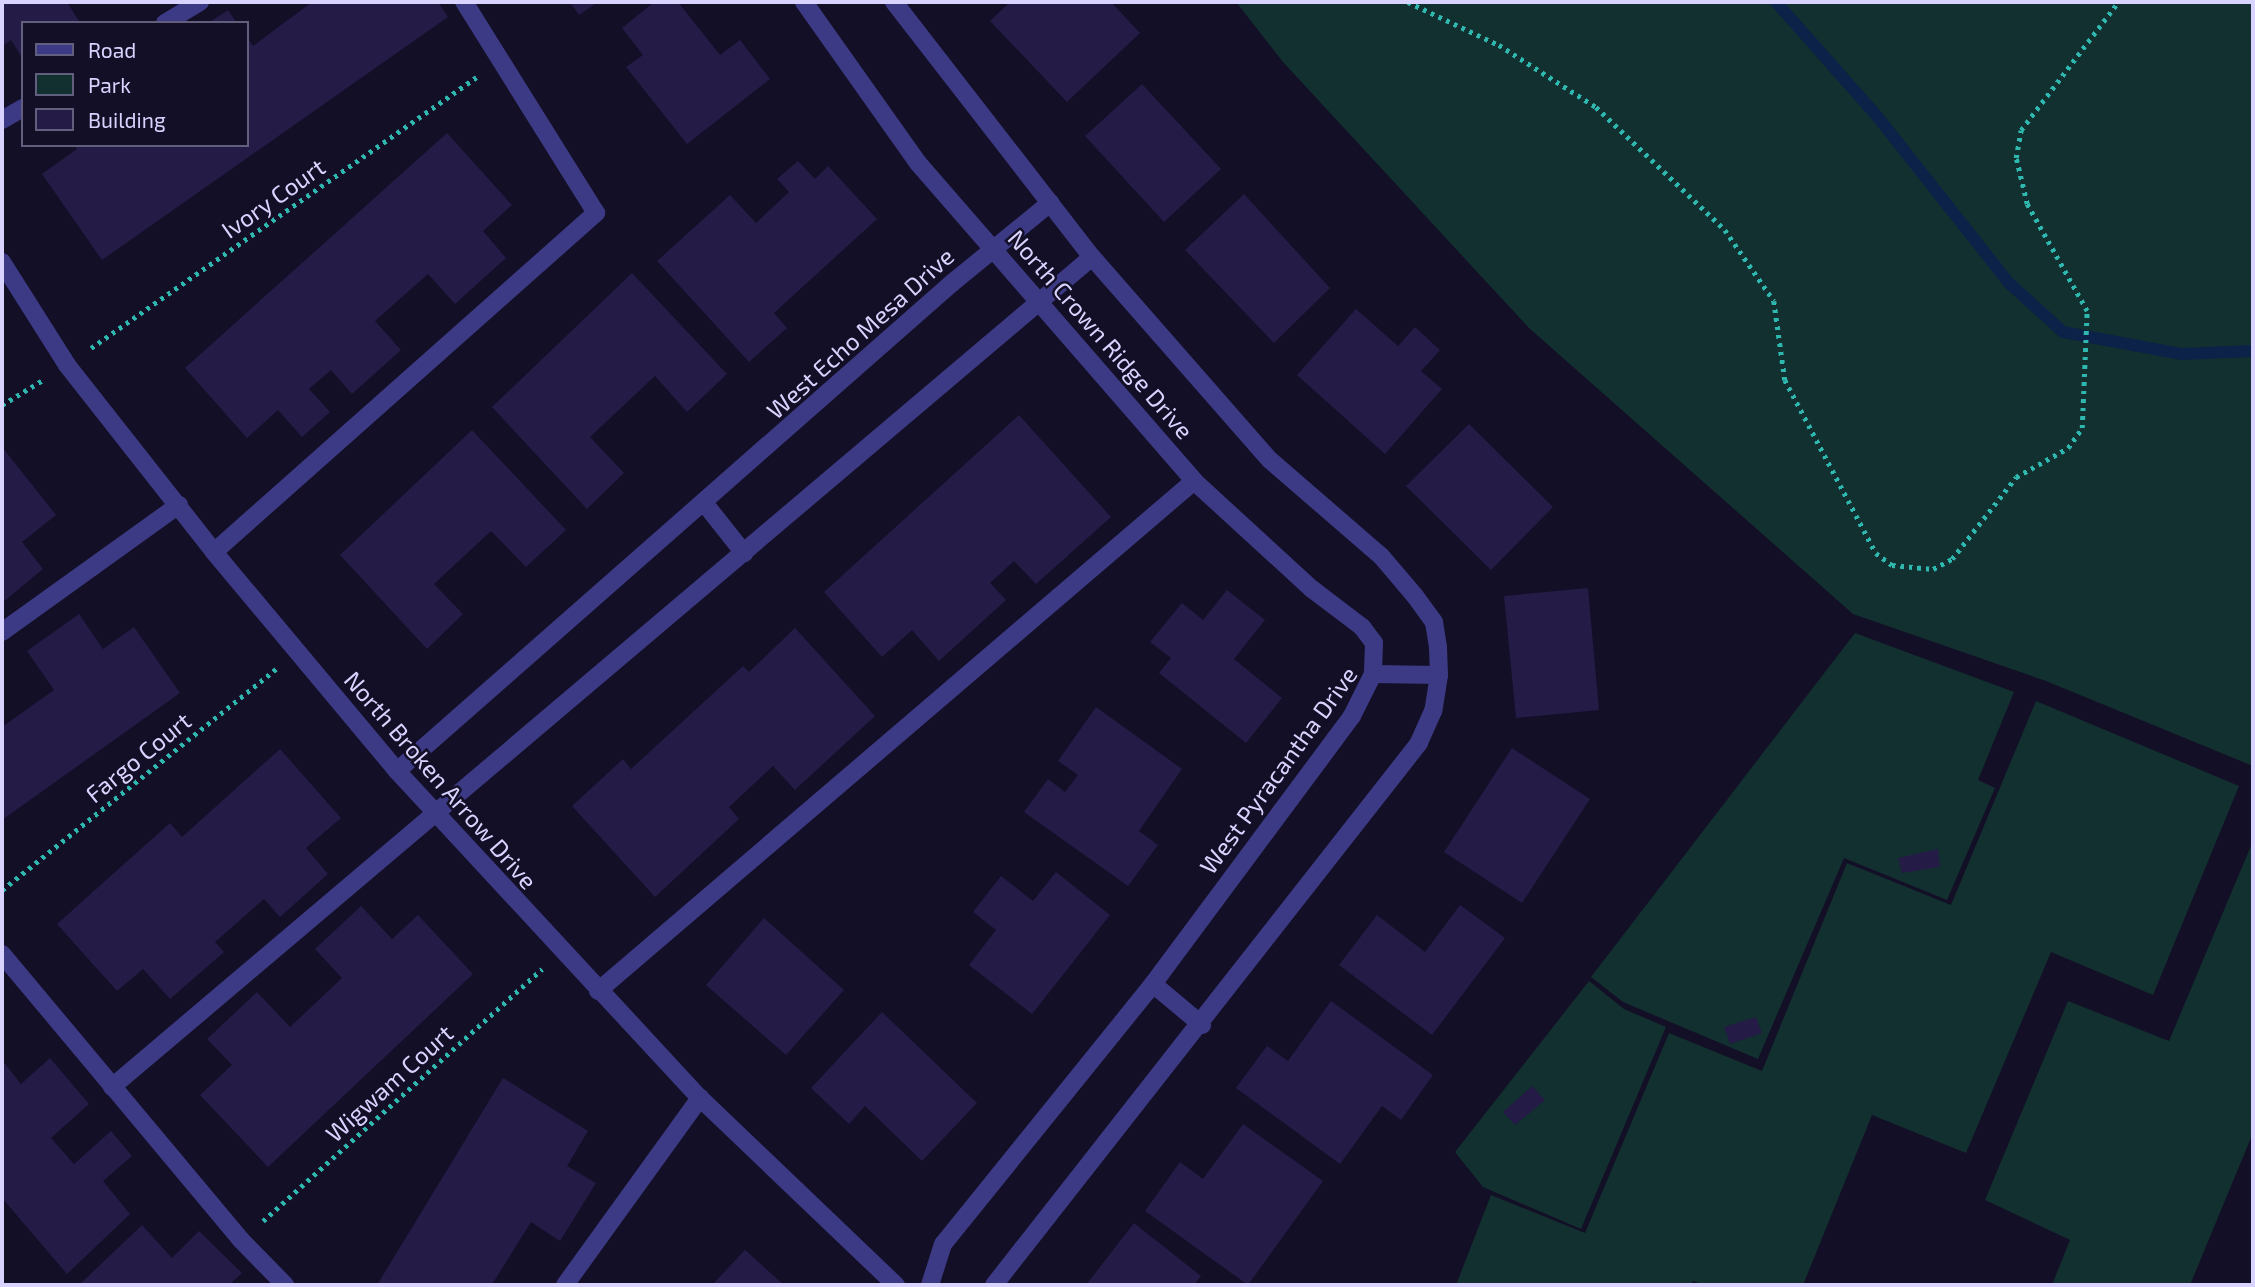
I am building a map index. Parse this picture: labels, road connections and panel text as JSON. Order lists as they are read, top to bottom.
{
  "streets": {
    "street": [
      "West Echo Mesa Drive",
      "North Crown Ridge Drive",
      "West Pyracantha Drive",
      "North Broken Arrow Drive"
    ],
    "path": ["Ivory Court", "Fargo Court", "Wigwam Court"]
  },
  "crossings": [
    ["Ivory Court", "North Broken Arrow Drive"],
    ["West Echo Mesa Drive", "North Crown Ridge Drive"],
    ["West Echo Mesa Drive", "North Broken Arrow Drive"],
    ["North Crown Ridge Drive", "West Pyracantha Drive"],
    ["Fargo Court", "North Broken Arrow Drive"],
    ["North Broken Arrow Drive", "Wigwam Court"]
  ],
  "legend": ["Road", "Park", "Building"]
}
